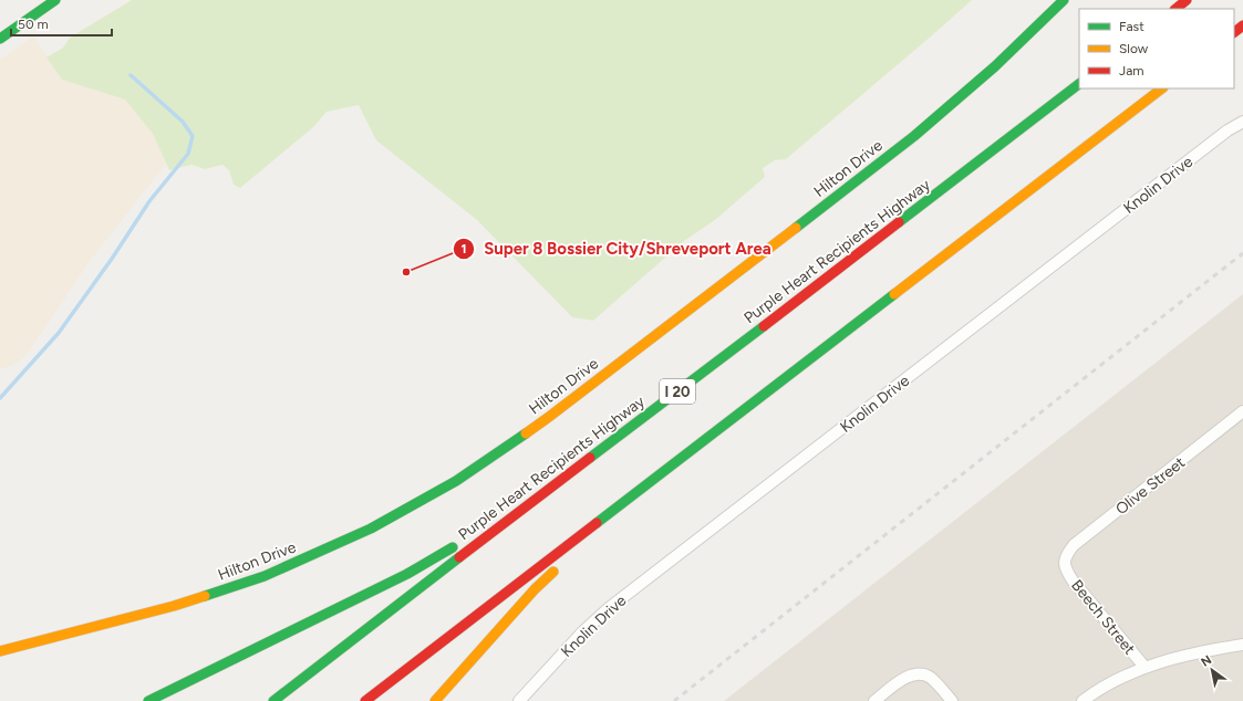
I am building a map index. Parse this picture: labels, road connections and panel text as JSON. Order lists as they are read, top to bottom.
{
  "streets": {
    "main road": ["Hilton Drive", "Purple Heart Recipients Highway", "I 20"],
    "street": ["Knolin Drive", "Olive Street", "Beech Street"]
  },
  "crossings": [
    ["Olive Street", "Beech Street"]
  ],
  "places": ["Super 8 Bossier City/Shreveport Area"],
  "legend": ["Fast", "Slow", "Jam"],
  "scale_bar": "50 m",
  "north": "top left"
}
